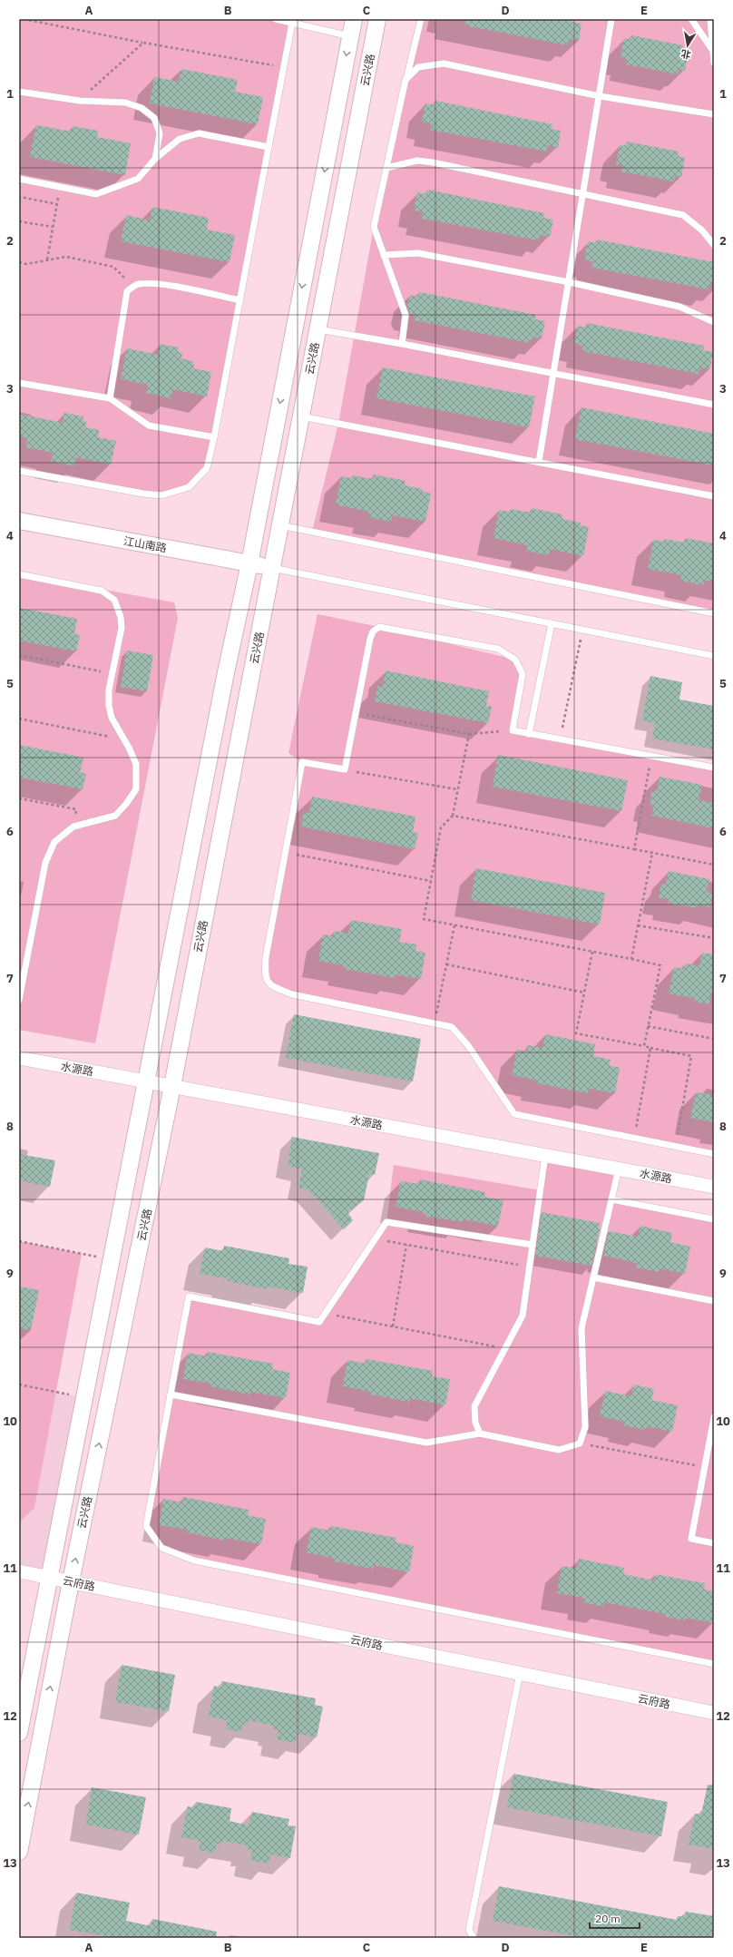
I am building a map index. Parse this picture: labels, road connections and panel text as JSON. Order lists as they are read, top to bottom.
{
  "streets": {
    "street": [
      "云兴路",
      "江山南路",
      "水源路",
      "云府路"
    ]
  },
  "crossings": [
    ["云兴路", "江山南路"],
    ["云兴路", "水源路"],
    ["云兴路", "云府路"]
  ],
  "scale_bar": "20 m",
  "north": "bottom",
  "grid": {
    "columns": [
      "A",
      "B",
      "C",
      "D",
      "E"
    ],
    "rows": [
      "1",
      "2",
      "3",
      "4",
      "5",
      "6",
      "7",
      "8",
      "9",
      "10",
      "11",
      "12",
      "13"
    ]
  }
}
